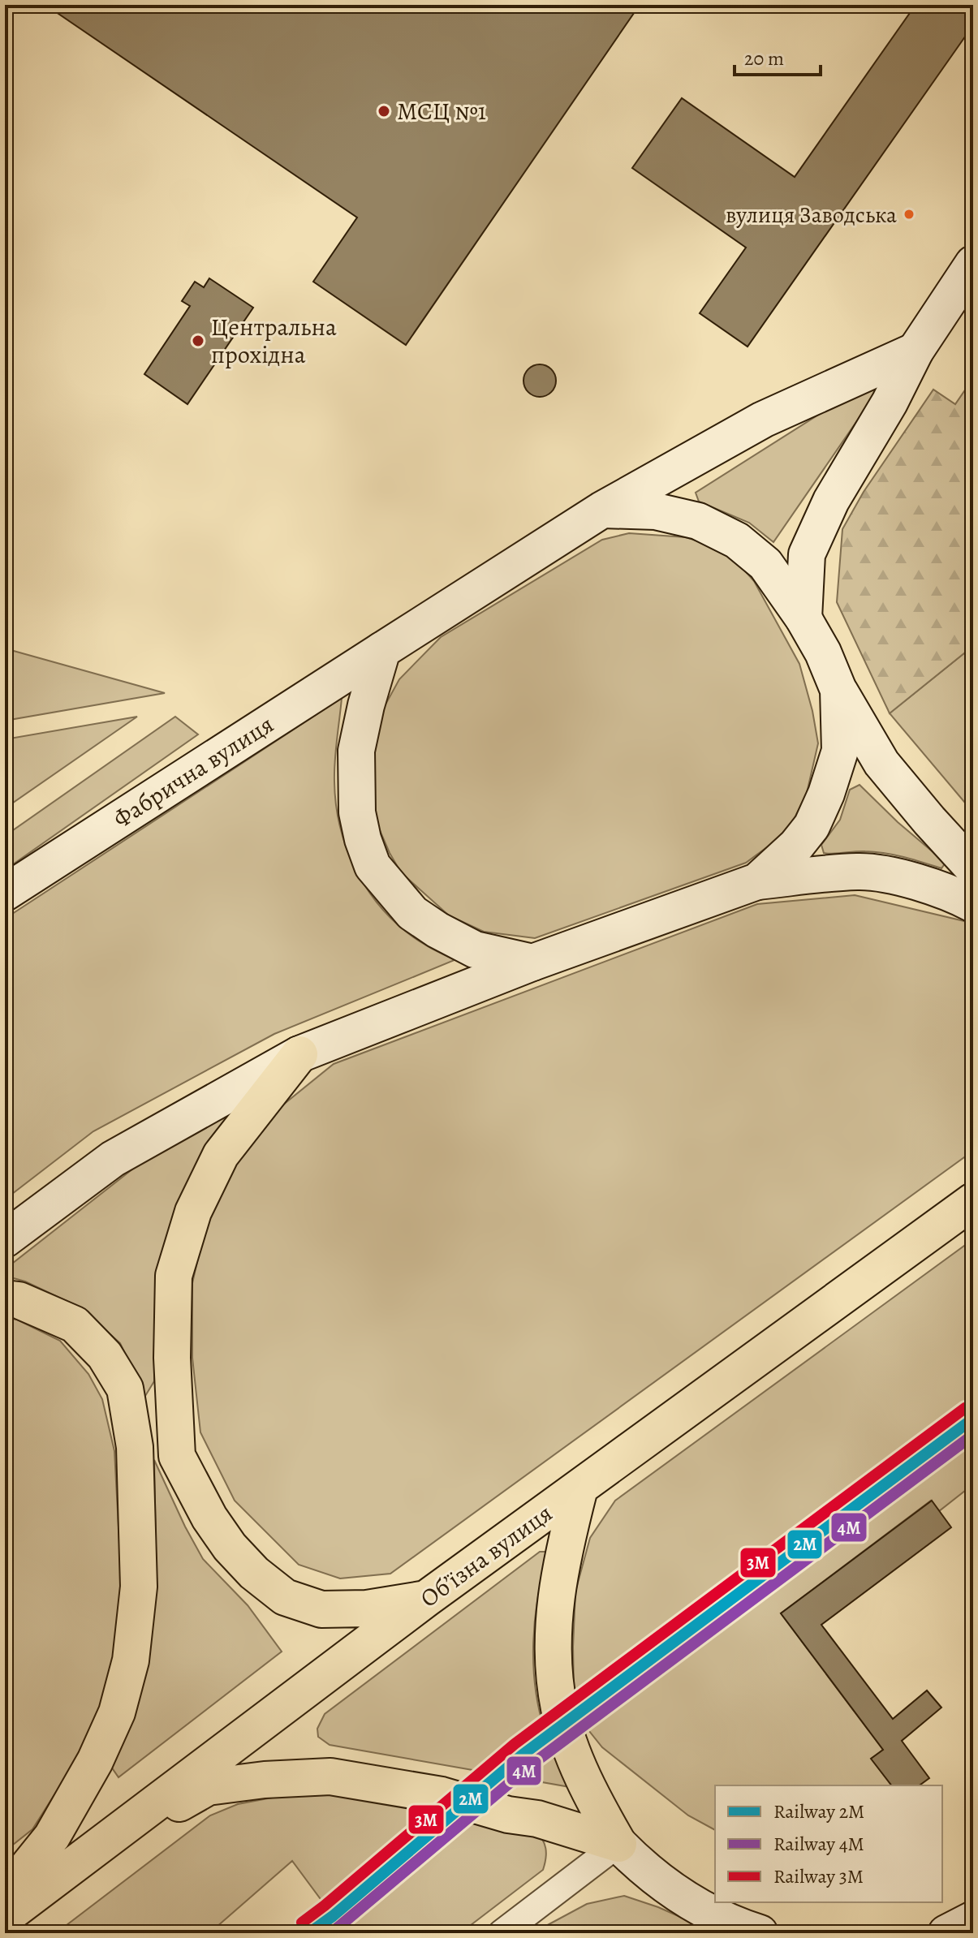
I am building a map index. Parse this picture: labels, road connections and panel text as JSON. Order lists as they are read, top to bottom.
{
  "streets": {
    "main road": ["Фабрична вулиця", "Обʼїзна вулиця"]
  },
  "places": ["МСЦ №1", "вулиця Заводська", "Центральна прохідна"],
  "lines": ["rail line 3М", "rail line 2М", "rail line 4М"],
  "legend": ["Railway 2М", "Railway 4М", "Railway 3М"],
  "scale_bar": "20 m"
}
